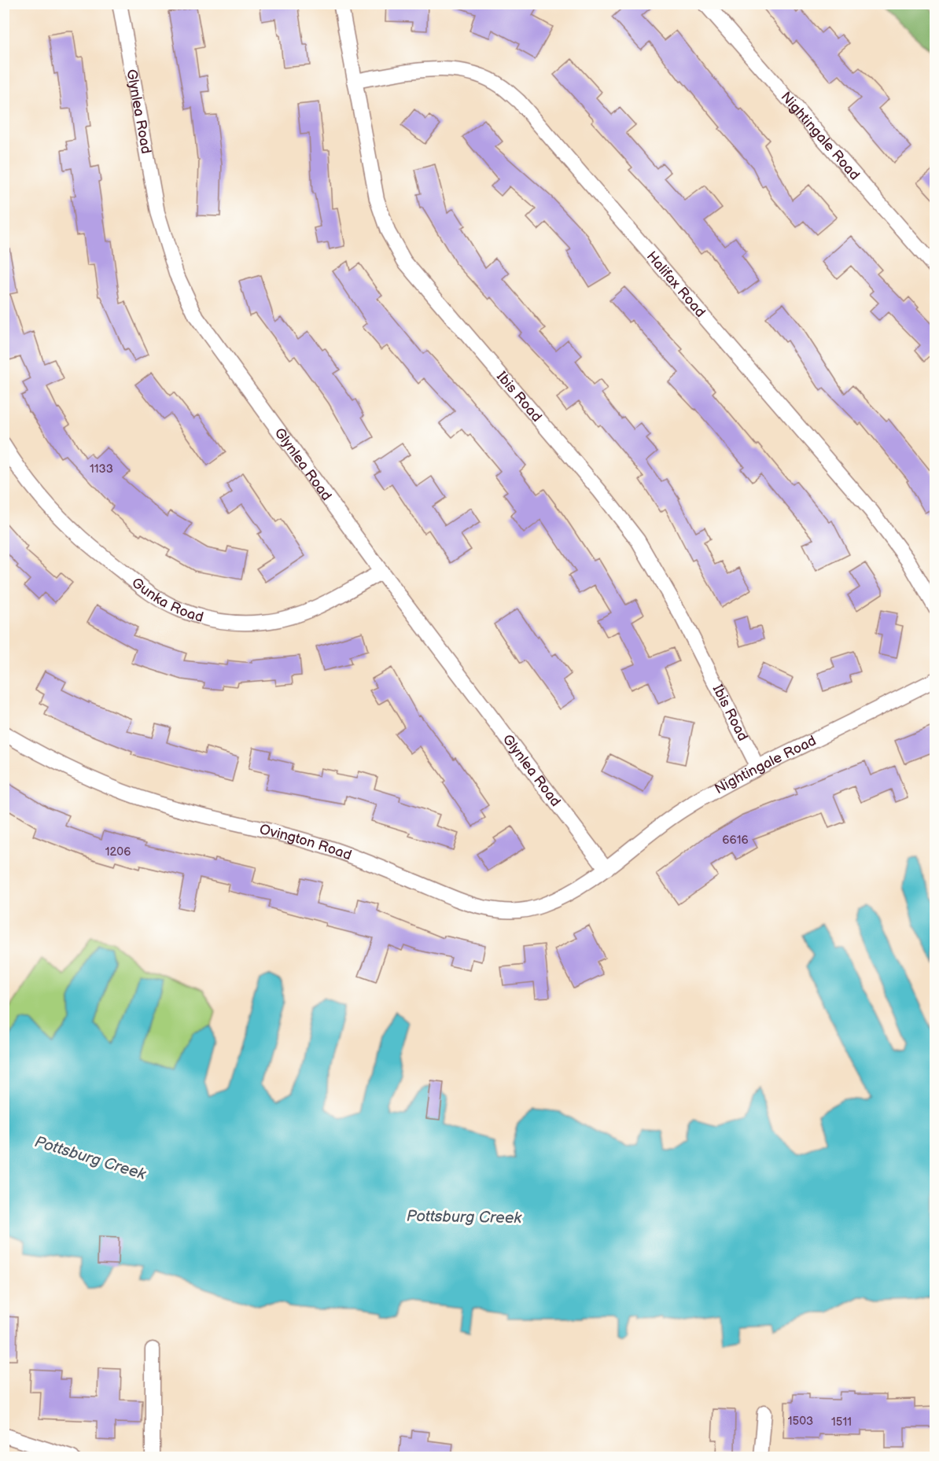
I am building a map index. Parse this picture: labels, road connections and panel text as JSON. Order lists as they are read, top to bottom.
{
  "streets": {
    "street": [
      "Glynlea Road",
      "Nightingale Road",
      "Halifax Road",
      "Ibis Road",
      "Gunka Road",
      "Ovington Road"
    ]
  },
  "crossings": [
    ["Glynlea Road", "Nightingale Road"],
    ["Glynlea Road", "Gunka Road"],
    ["Glynlea Road", "Ovington Road"],
    ["Nightingale Road", "Ibis Road"],
    ["Nightingale Road", "Ovington Road"],
    ["Halifax Road", "Ibis Road"]
  ],
  "water": ["Pottsburg Creek"],
  "house_numbers": [
    "1133",
    "6616",
    "1206",
    "1503",
    "1511"
  ]
}
